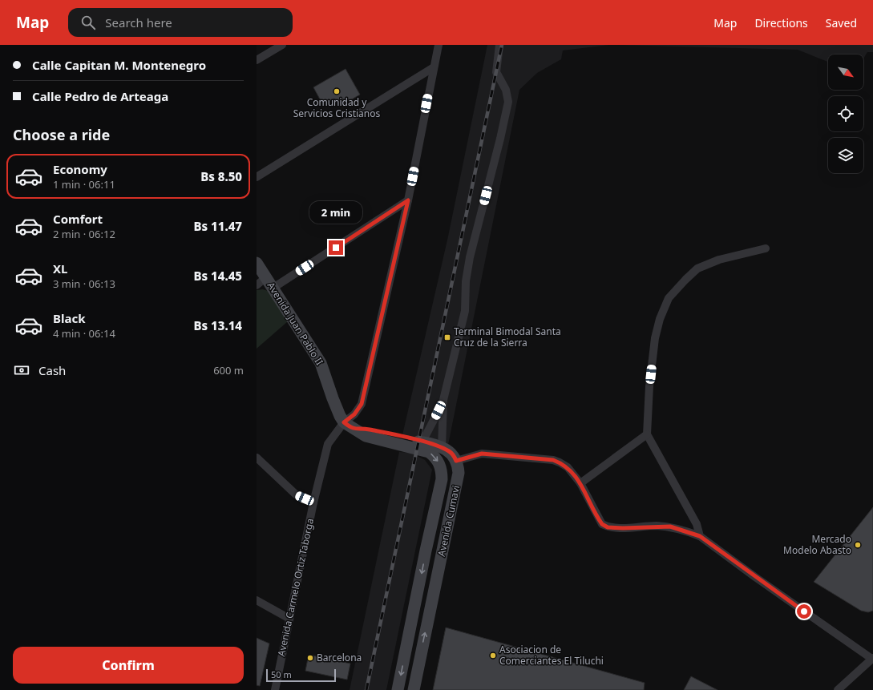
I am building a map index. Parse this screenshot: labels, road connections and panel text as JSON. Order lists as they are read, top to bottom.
{
  "streets": {
    "street": ["Avenida Juan Pablo II", "Avenida Cumavi", "Avenida Carmelo Ortiz Taborga"]
  },
  "crossings": [
    ["Avenida Juan Pablo II", "Avenida Cumavi"],
    ["Avenida Juan Pablo II", "Avenida Carmelo Ortiz Taborga"],
    ["Avenida Cumavi", "Avenida Carmelo Ortiz Taborga"]
  ],
  "places": {
    "other": [
      "Comunidad y Servicios Cristianos",
      "Mercado Modelo Abasto",
      "Asociacion de Comerciantes El Tiluchi",
      "Barcelona"
    ],
    "transit": ["Terminal Bimodal Santa Cruz de la Sierra"]
  },
  "scale_bar": "50 m",
  "north": "bottom right",
  "page": {
    "header": "Map",
    "search": "Search here",
    "nav": ["Map", "Directions", "Saved"],
    "banner": ["Calle Capitan M. Montenegro", "Calle Pedro de Arteaga"],
    "heading": "Choose a ride",
    "list": [
      {
        "name": "Economy",
        "note": "1 min · 06:11",
        "value": "Bs 8.50"
      },
      {
        "name": "Comfort",
        "note": "2 min · 06:12",
        "value": "Bs 11.47"
      },
      {
        "name": "XL",
        "note": "3 min · 06:13",
        "value": "Bs 14.45"
      },
      {
        "name": "Black",
        "note": "4 min · 06:14",
        "value": "Bs 13.14"
      }
    ],
    "bubble": "2 min",
    "pay": ["Cash", "600 m"],
    "buttons": "Confirm",
    "scale": "50 m"
  }
}
